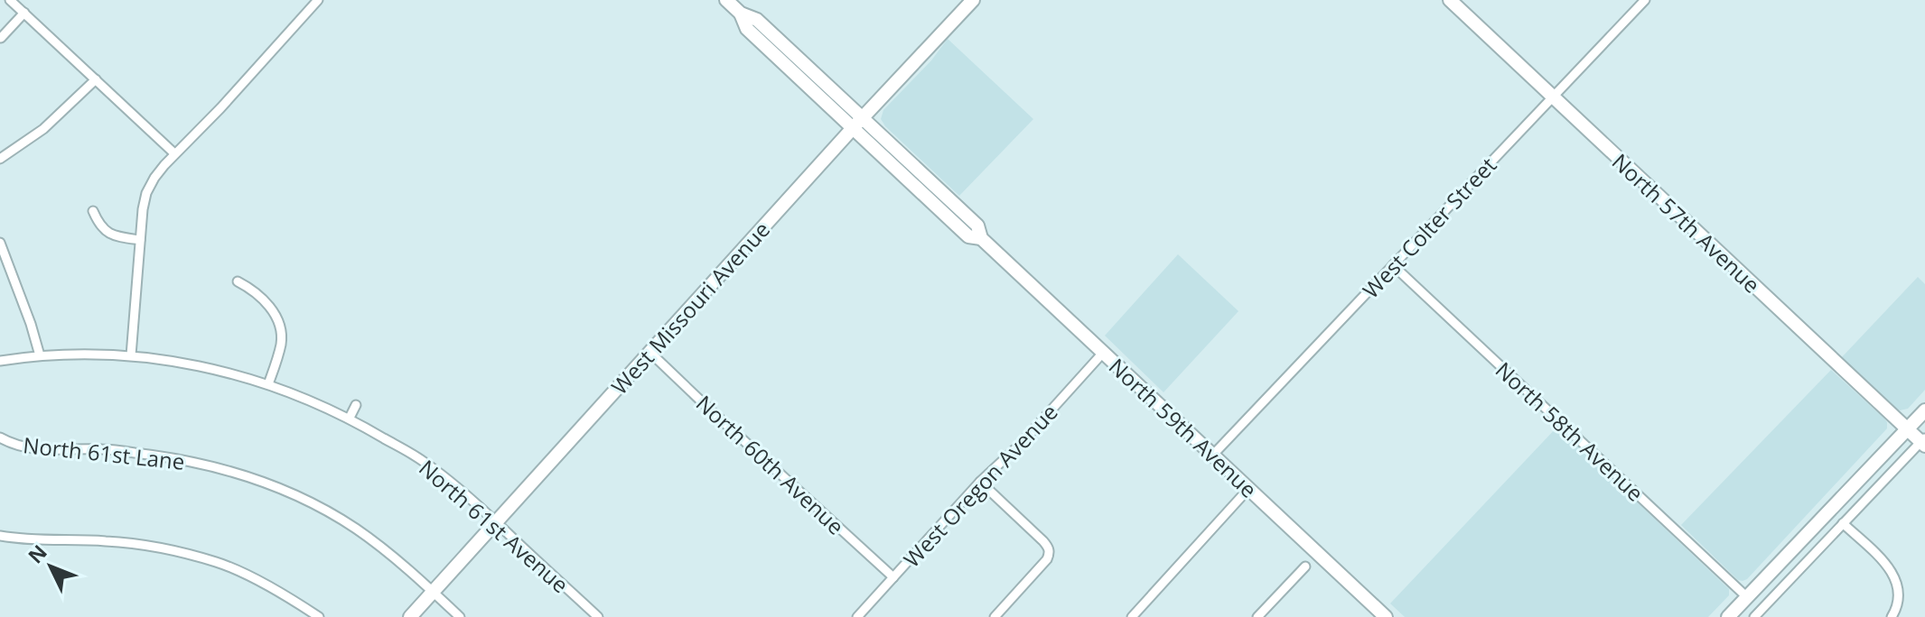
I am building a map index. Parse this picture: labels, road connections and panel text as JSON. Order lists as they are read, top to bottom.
{
  "streets": {
    "main road": ["North 57th Avenue", "West Missouri Avenue", "North 59th Avenue"],
    "street": [
      "West Colter Street",
      "North 58th Avenue",
      "North 61st Lane",
      "North 60th Avenue",
      "West Oregon Avenue",
      "North 61st Avenue"
    ]
  },
  "crossings": [
    ["North 57th Avenue", "West Colter Street"],
    ["West Colter Street", "North 59th Avenue"],
    ["West Colter Street", "North 58th Avenue"],
    ["West Missouri Avenue", "North 59th Avenue"],
    ["West Missouri Avenue", "North 61st Lane"],
    ["West Missouri Avenue", "North 60th Avenue"],
    ["West Missouri Avenue", "North 61st Avenue"],
    ["North 59th Avenue", "West Oregon Avenue"],
    ["North 60th Avenue", "West Oregon Avenue"]
  ],
  "north": "top left"
}
